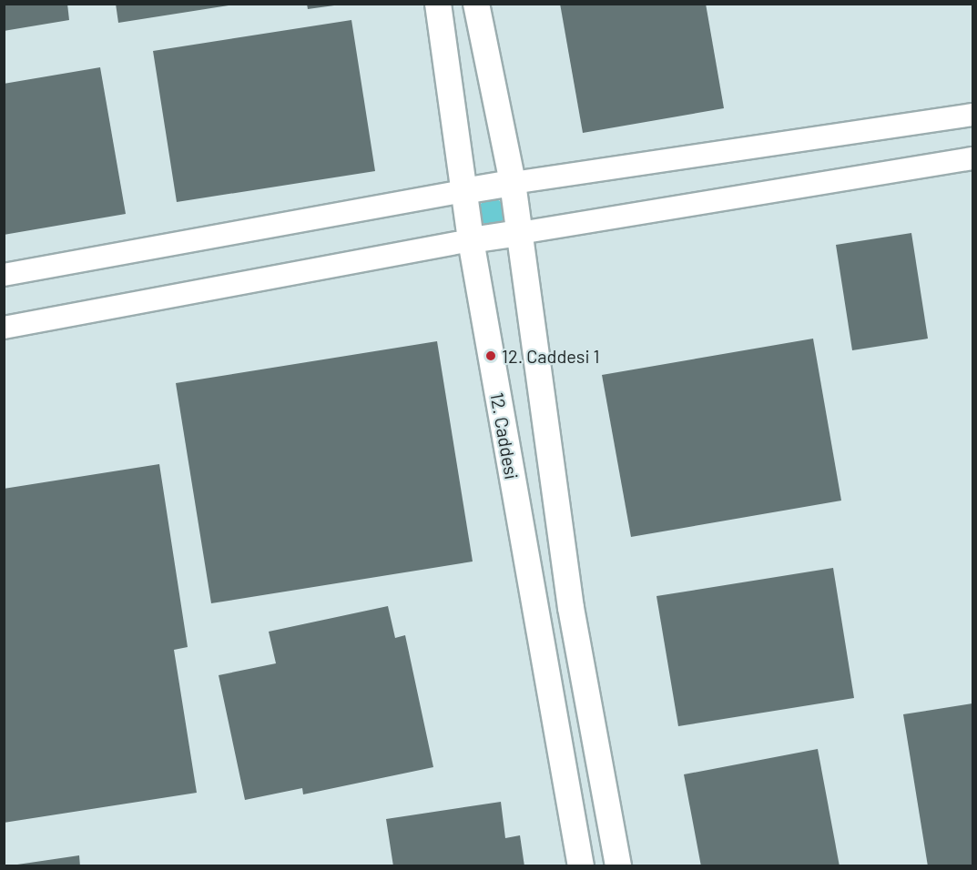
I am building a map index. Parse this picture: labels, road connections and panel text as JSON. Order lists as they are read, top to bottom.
{
  "streets": {
    "street": ["12. Caddesi"]
  },
  "places": ["12. Caddesi 1"]
}
